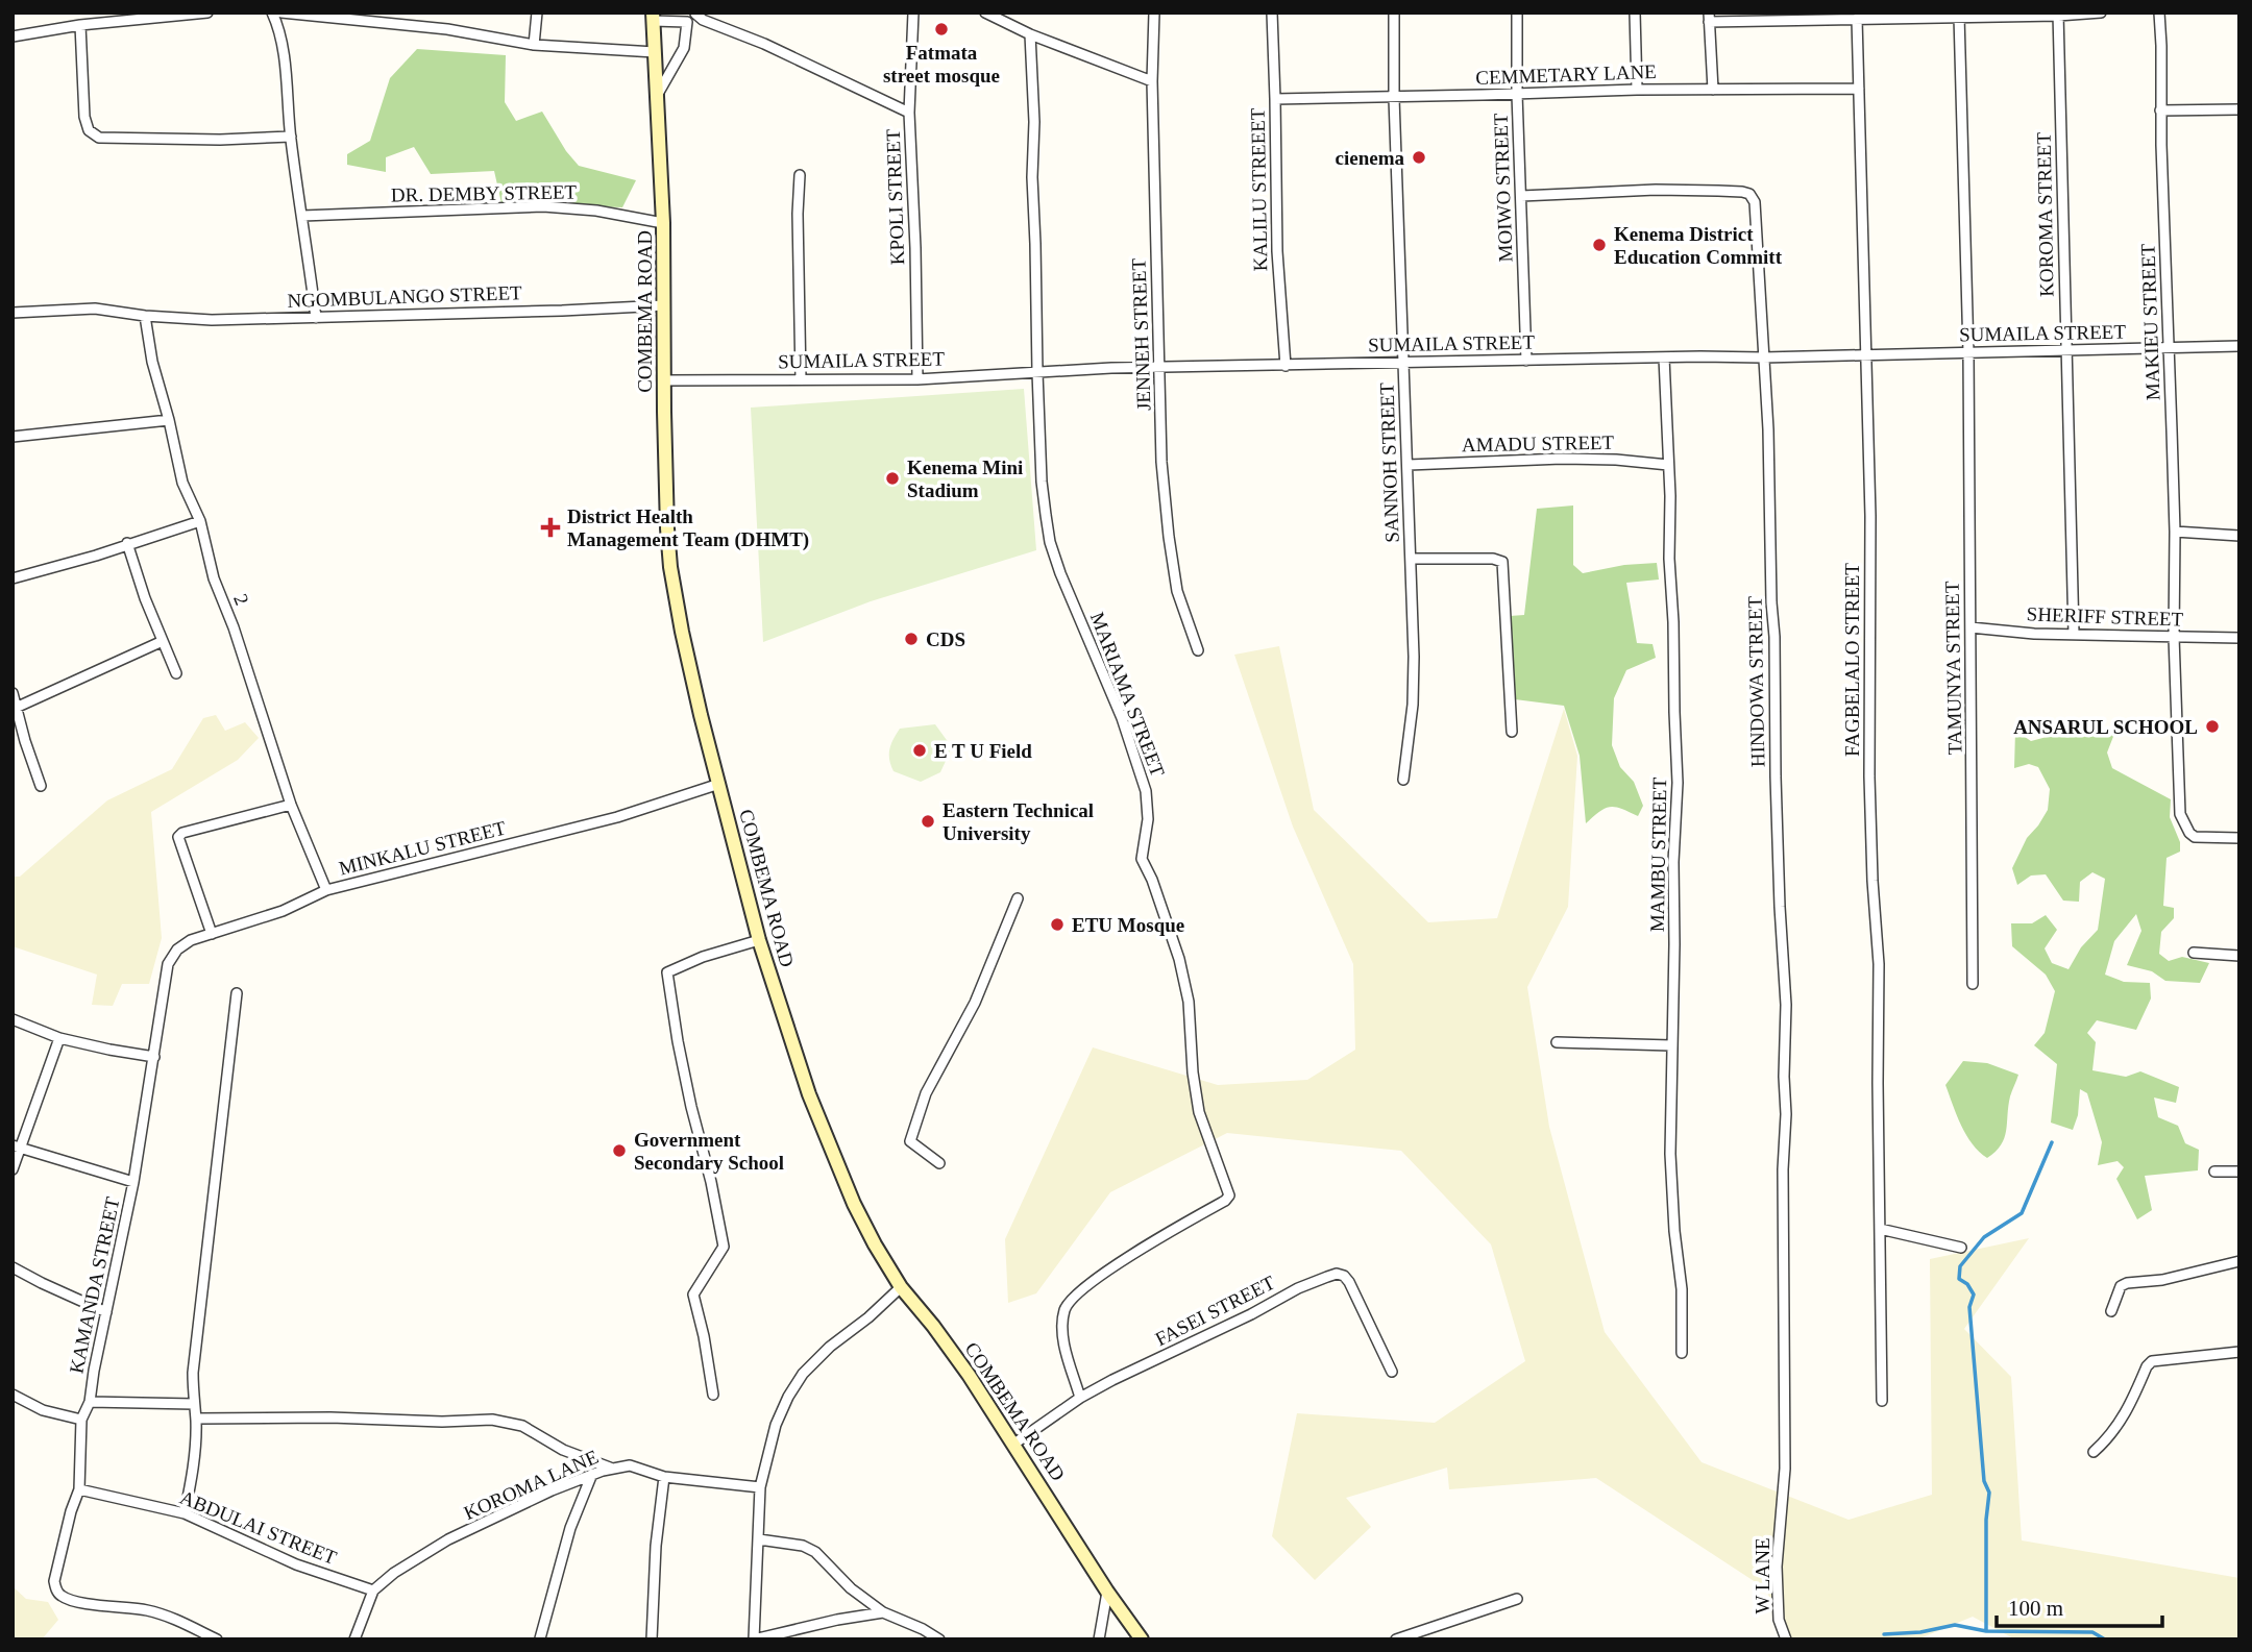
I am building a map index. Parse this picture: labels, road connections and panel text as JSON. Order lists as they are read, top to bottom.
{
  "streets": {
    "street": [
      "CEMMETARY LANE",
      "MOIWO STREET",
      "KALILU STREEET",
      "DR. DEMBY STREET",
      "KPOLI STREET",
      "KOROMA STREET",
      "NGOMBULANGO STREET",
      "COMBEMA ROAD",
      "MAKIEU STREET",
      "SUMAILA STREET",
      "JENNEH STREET",
      "AMADU STREET",
      "SANNOH STREET",
      "2",
      "SHERIFF STREET",
      "FAGBELALO STREET",
      "TAMUNYA STREET",
      "HINDOWA STREET",
      "MARIAMA STREET",
      "MINKALU STREET",
      "MAMBU STREET",
      "KAMANDA STREET",
      "FASEI STREET",
      "KOROMA LANE",
      "ABDULAI STREET",
      "W LANE"
    ]
  },
  "crossings": [
    ["CEMMETARY LANE", "MOIWO STREET"],
    ["CEMMETARY LANE", "KALILU STREEET"],
    ["CEMMETARY LANE", "SANNOH STREET"],
    ["CEMMETARY LANE", "FAGBELALO STREET"],
    ["MOIWO STREET", "SUMAILA STREET"],
    ["MOIWO STREET", "HINDOWA STREET"],
    ["KALILU STREEET", "SUMAILA STREET"],
    ["DR. DEMBY STREET", "COMBEMA ROAD"],
    ["KPOLI STREET", "SUMAILA STREET"],
    ["KOROMA STREET", "SUMAILA STREET"],
    ["KOROMA STREET", "SHERIFF STREET"],
    ["NGOMBULANGO STREET", "COMBEMA ROAD"],
    ["NGOMBULANGO STREET", "2"],
    ["COMBEMA ROAD", "SUMAILA STREET"],
    ["COMBEMA ROAD", "MINKALU STREET"],
    ["COMBEMA ROAD", "FASEI STREET"],
    ["MAKIEU STREET", "SUMAILA STREET"],
    ["MAKIEU STREET", "SHERIFF STREET"],
    ["SUMAILA STREET", "JENNEH STREET"],
    ["SUMAILA STREET", "SANNOH STREET"],
    ["SUMAILA STREET", "FAGBELALO STREET"],
    ["SUMAILA STREET", "TAMUNYA STREET"],
    ["SUMAILA STREET", "HINDOWA STREET"],
    ["SUMAILA STREET", "MARIAMA STREET"],
    ["SUMAILA STREET", "MAMBU STREET"],
    ["AMADU STREET", "SANNOH STREET"],
    ["AMADU STREET", "MAMBU STREET"],
    ["2", "MINKALU STREET"],
    ["SHERIFF STREET", "TAMUNYA STREET"],
    ["HINDOWA STREET", "W LANE"],
    ["MARIAMA STREET", "FASEI STREET"],
    ["MINKALU STREET", "KAMANDA STREET"],
    ["KAMANDA STREET", "ABDULAI STREET"],
    ["KOROMA LANE", "ABDULAI STREET"]
  ],
  "places": {
    "other": [
      "Fatmata street mosque",
      "cienema",
      "Kenema District Education Committ",
      "Kenema Mini Stadium",
      "CDS",
      "ANSARUL SCHOOL",
      "E T U Field",
      "Eastern Technical University",
      "ETU Mosque",
      "Government Secondary School"
    ],
    "health": ["District Health Management Team (DHMT)"]
  },
  "scale_bar": "100 m"
}
